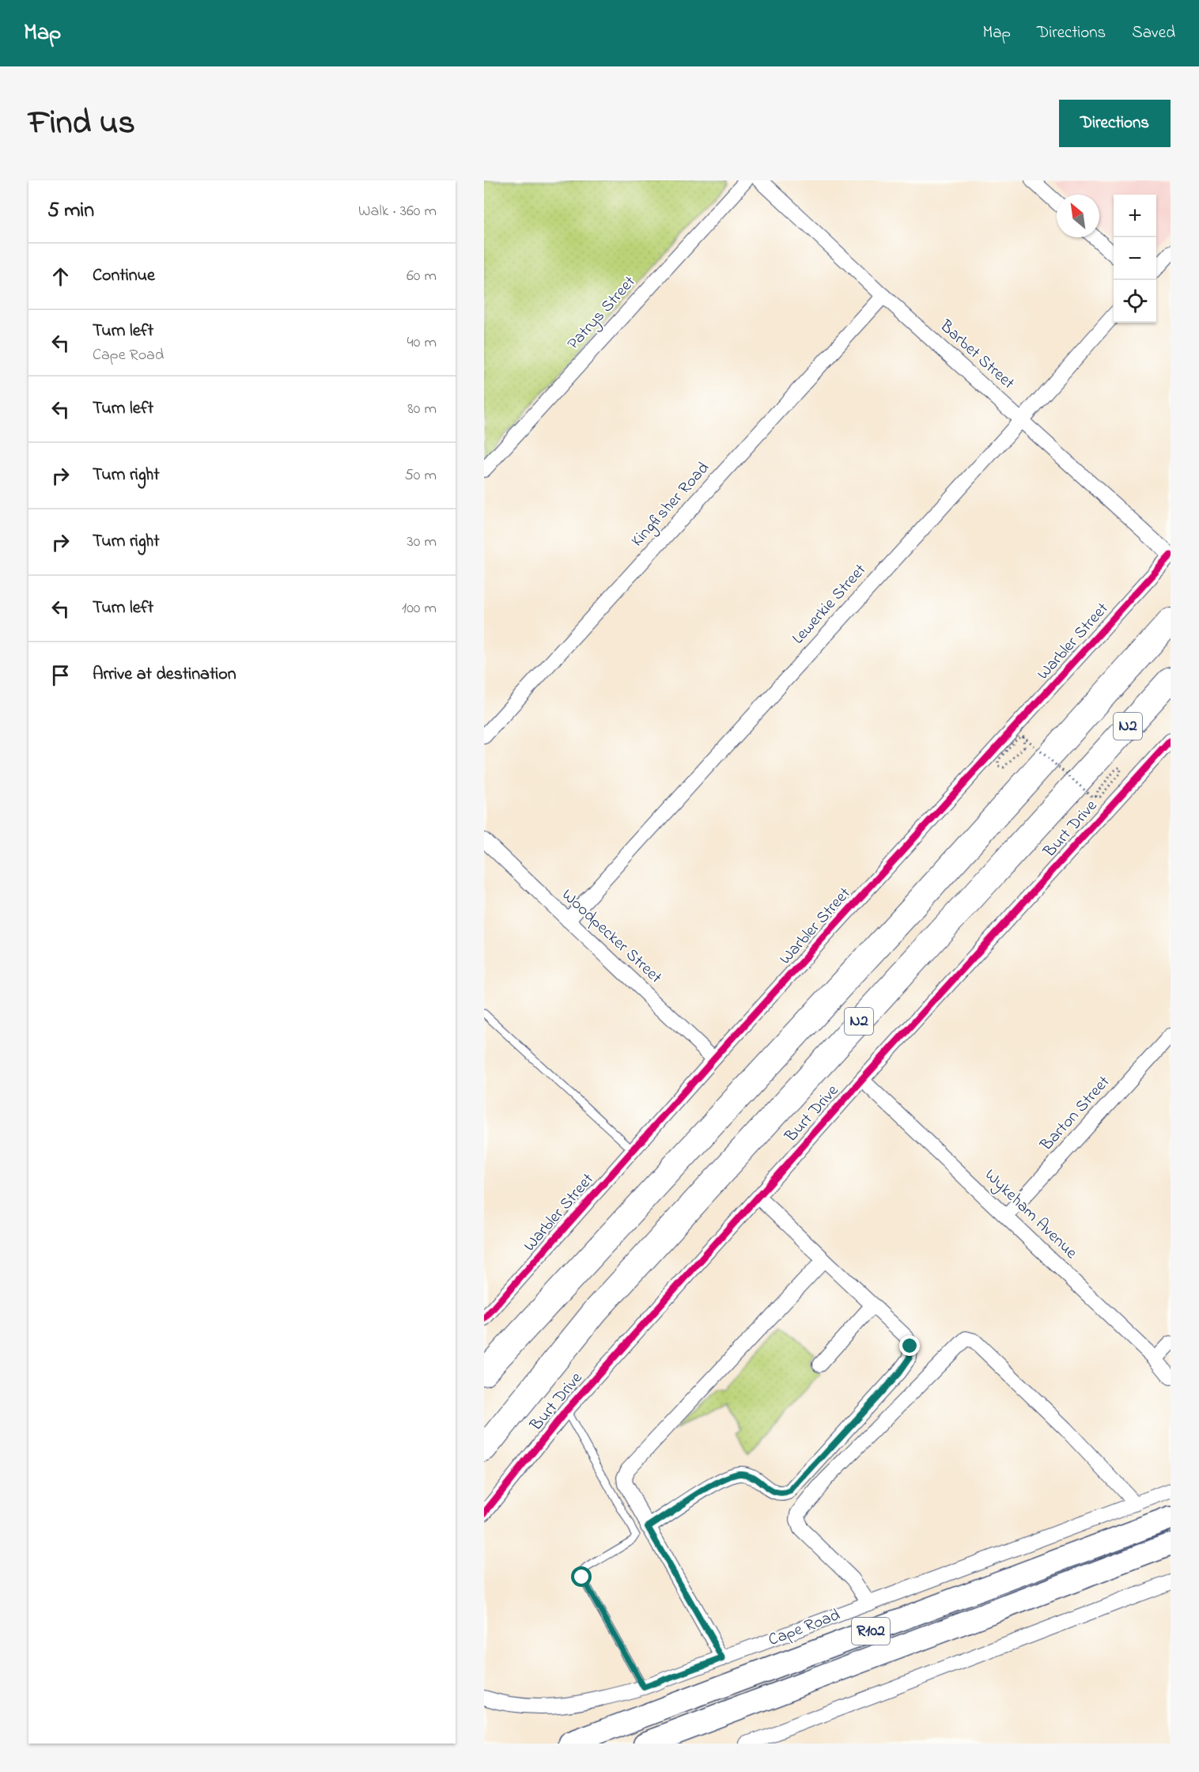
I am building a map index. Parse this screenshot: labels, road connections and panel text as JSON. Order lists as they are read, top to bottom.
{
  "streets": {
    "highway": ["N2"],
    "main road": ["Cape Road", "R102"],
    "street": [
      "Patrys Street",
      "Barbet Street",
      "Kingfisher Road",
      "Lewerkie Street",
      "Warbler Street",
      "Burt Drive",
      "Woodpecker Street",
      "Barton Street",
      "Wykeham Avenue"
    ]
  },
  "crossings": [
    ["Barbet Street", "Kingfisher Road"],
    ["Barbet Street", "Lewerkie Street"],
    ["Barbet Street", "Warbler Street"],
    ["Lewerkie Street", "Woodpecker Street"],
    ["Warbler Street", "Woodpecker Street"],
    ["Burt Drive", "Wykeham Avenue"],
    ["Barton Street", "Wykeham Avenue"]
  ],
  "north": "top left",
  "page": {
    "header": "Map",
    "nav": ["Map", "Directions", "Saved"],
    "title": "Find us",
    "buttons": "Directions",
    "heading": ["5 min", "Walk · 360 m"],
    "map_buttons": ["+", "−"],
    "list": [
      ["Continue", "60 m"],
      ["Turn left", "Cape Road", "40 m"],
      ["Turn left", "80 m"],
      ["Turn right", "50 m"],
      ["Turn right", "30 m"],
      ["Turn left", "100 m"],
      "Arrive at destination"
    ]
  }
}
